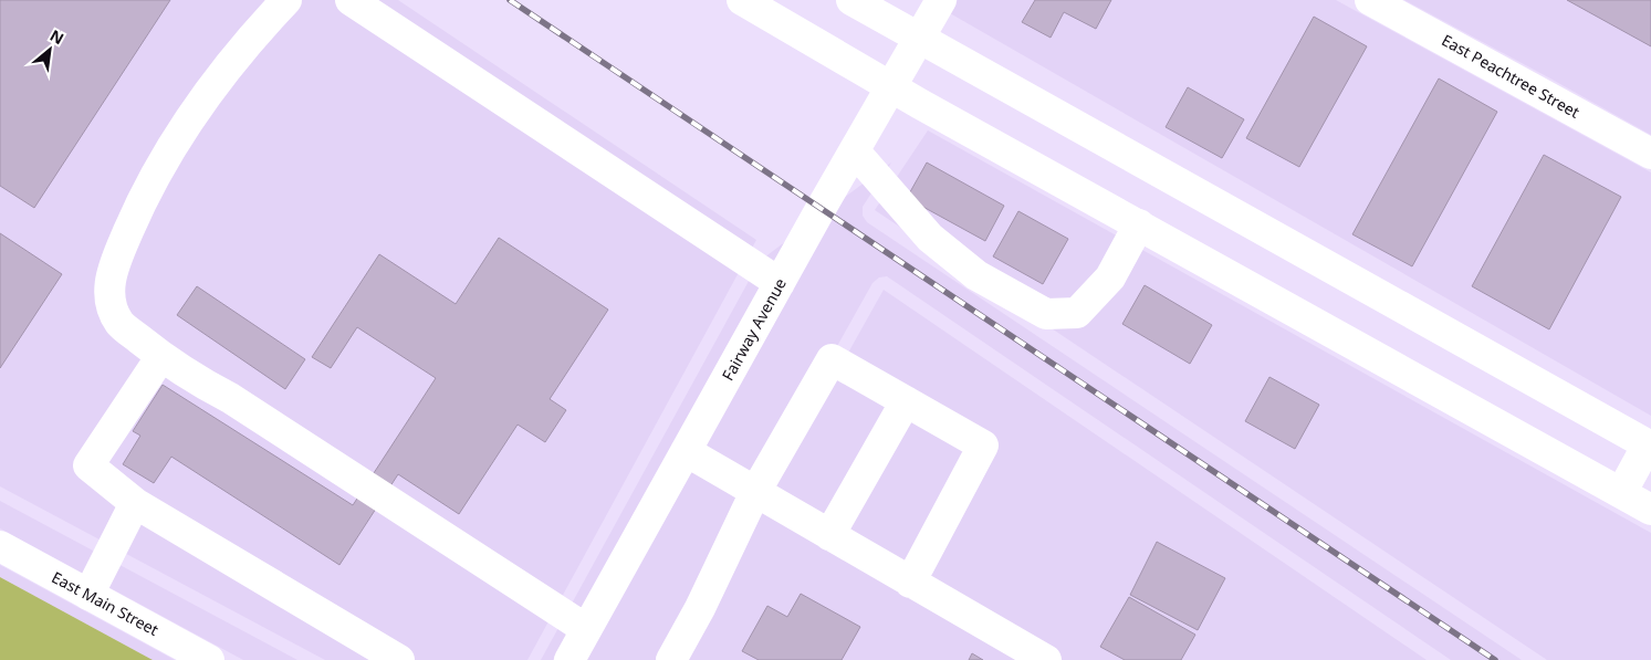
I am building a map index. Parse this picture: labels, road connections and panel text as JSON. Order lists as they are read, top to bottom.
{
  "streets": {
    "main road": ["East Peachtree Street", "Fairway Avenue", "East Main Street"]
  },
  "north": "top right"
}
